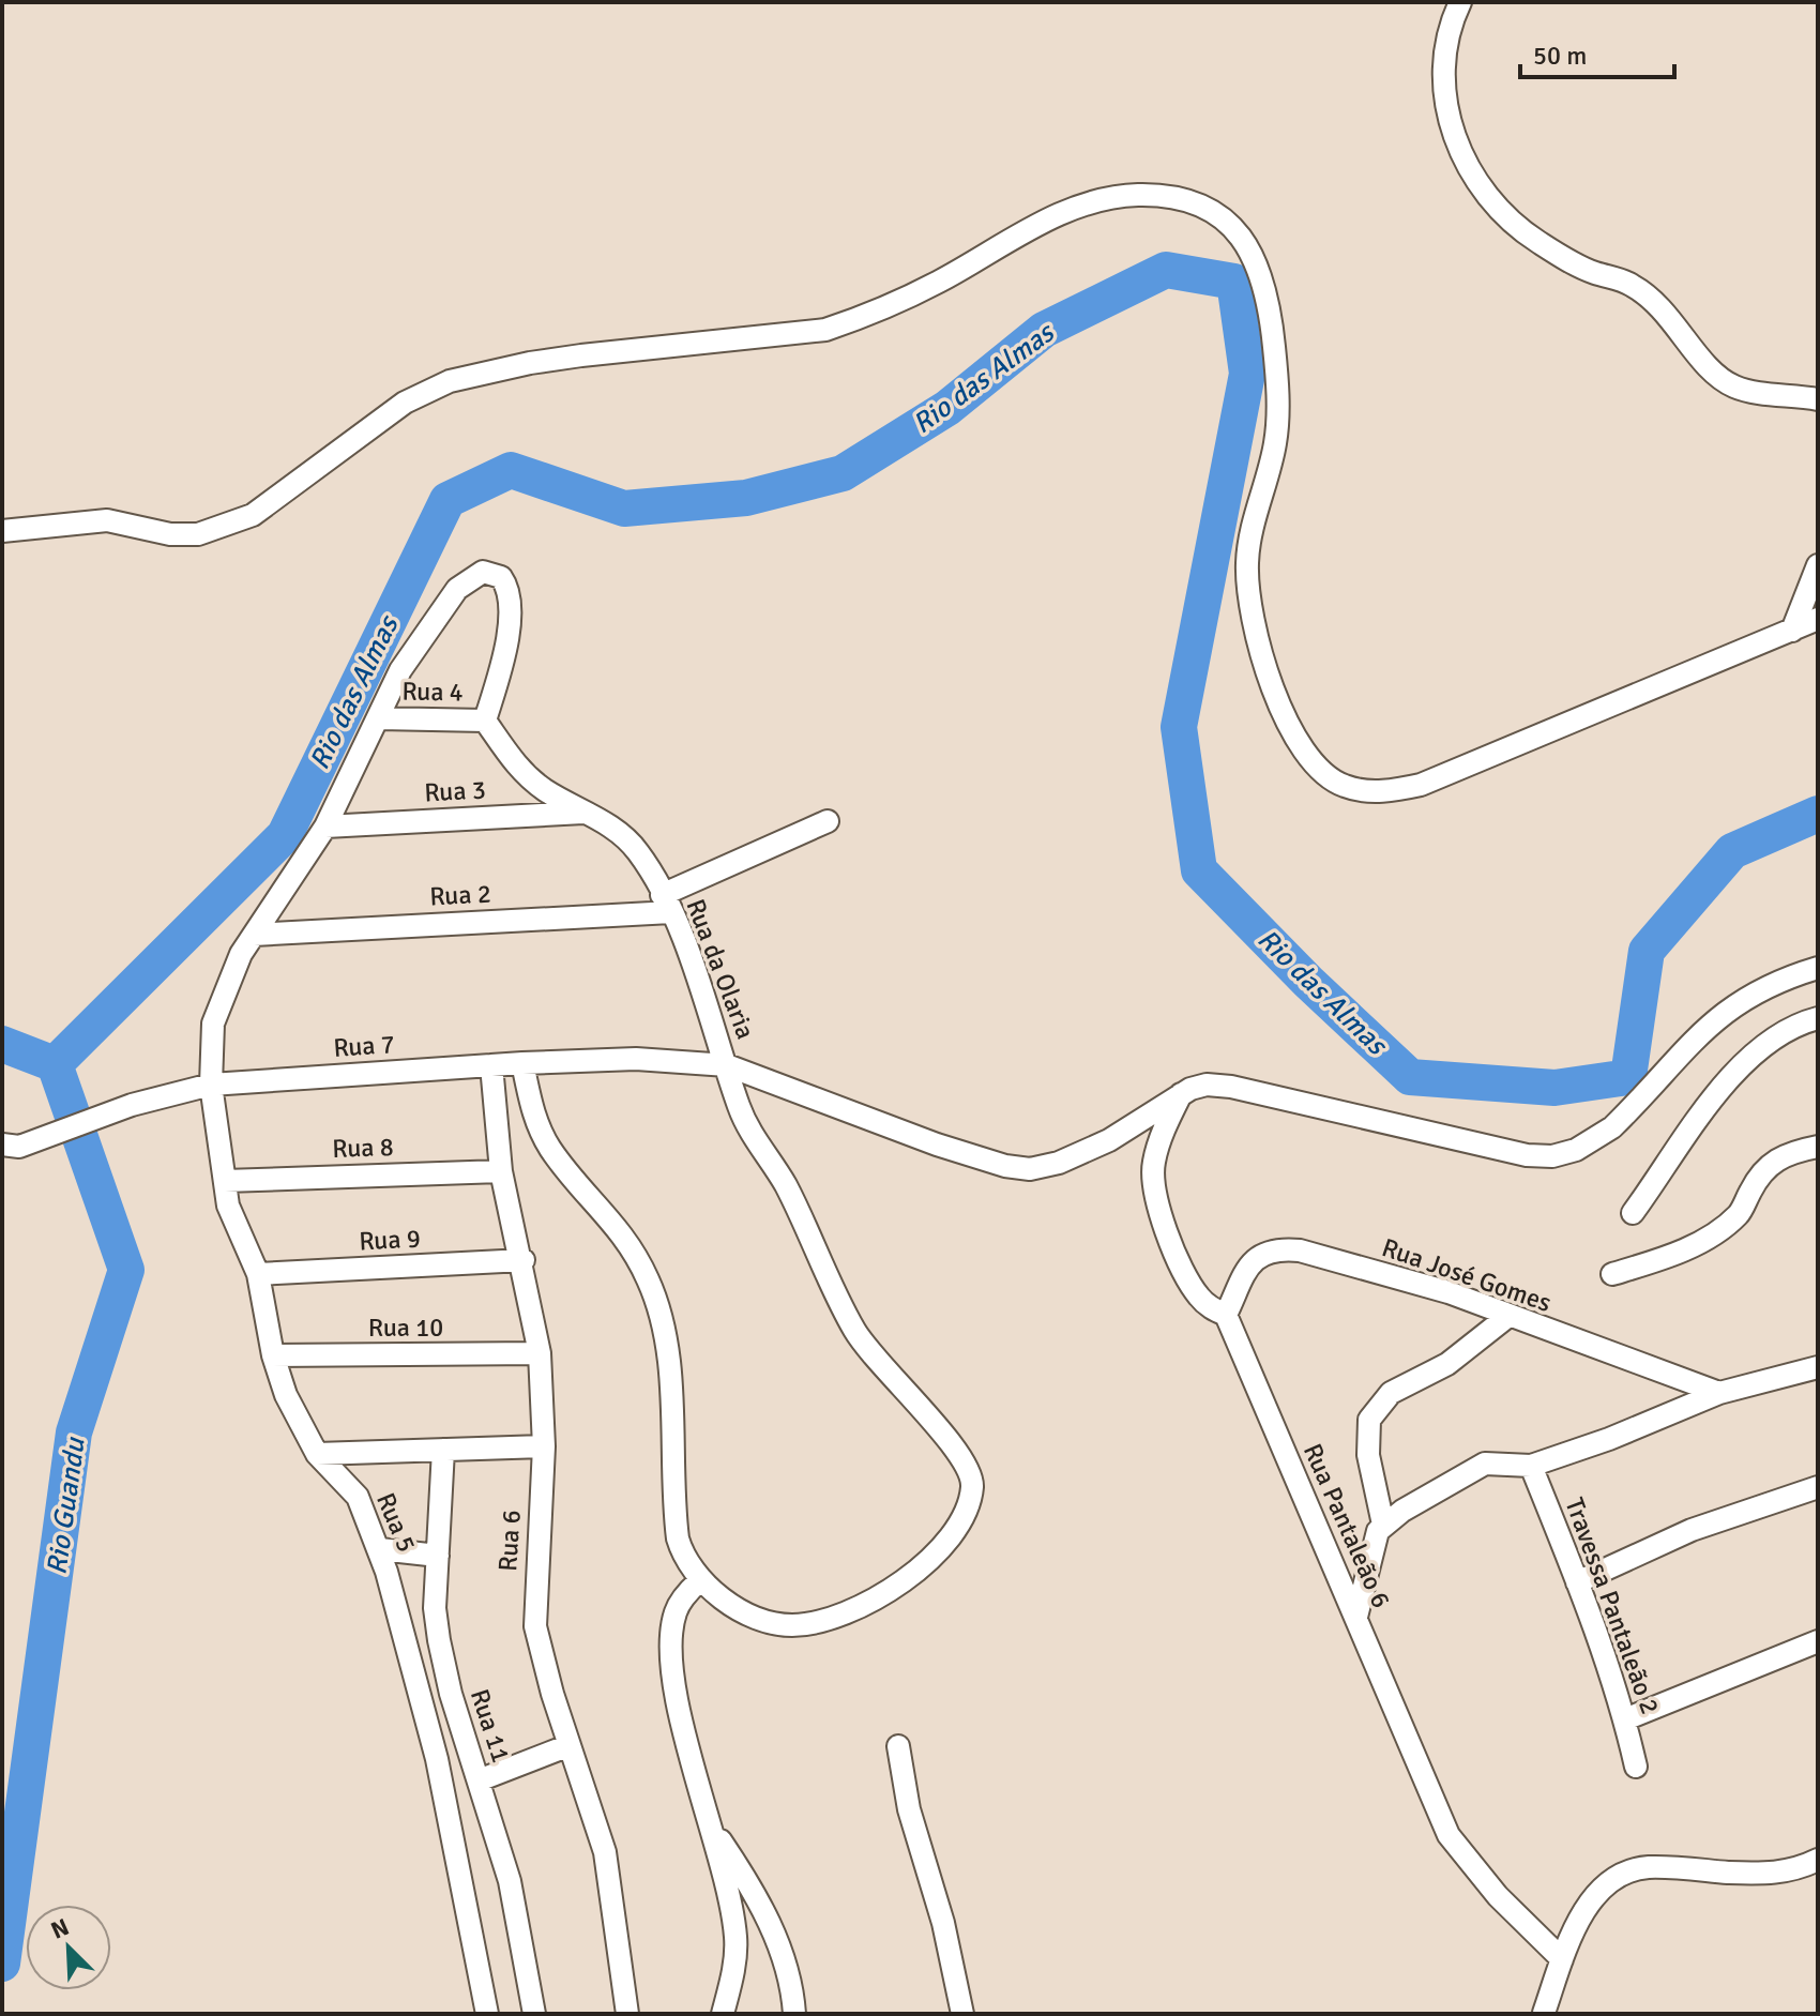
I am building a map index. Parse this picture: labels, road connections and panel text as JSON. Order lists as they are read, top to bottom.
{
  "streets": {
    "street": [
      "Rua 4",
      "Rua 3",
      "Rua 2",
      "Rua da Olaria",
      "Rua 7",
      "Rua 8",
      "Rua 9",
      "Rua José Gomes",
      "Rua 10",
      "Rua 5",
      "Rua Pantaleão 6",
      "Rua 6",
      "Travessa Pantaleão 2",
      "Rua 11"
    ]
  },
  "crossings": [
    ["Rua 4", "Rua da Olaria"],
    ["Rua 3", "Rua da Olaria"],
    ["Rua 2", "Rua da Olaria"],
    ["Rua 2", "Rua 5"],
    ["Rua da Olaria", "Rua 7"],
    ["Rua 7", "Rua 5"],
    ["Rua 7", "Rua Pantaleão 6"],
    ["Rua 7", "Rua 6"],
    ["Rua 8", "Rua 5"],
    ["Rua 8", "Rua 6"],
    ["Rua 9", "Rua 5"],
    ["Rua 9", "Rua 6"],
    ["Rua José Gomes", "Rua Pantaleão 6"],
    ["Rua 10", "Rua 5"],
    ["Rua 10", "Rua 6"]
  ],
  "water": ["Rio das Almas", "Rio Guandu"],
  "scale_bar": "50 m",
  "north": "top left"
}
